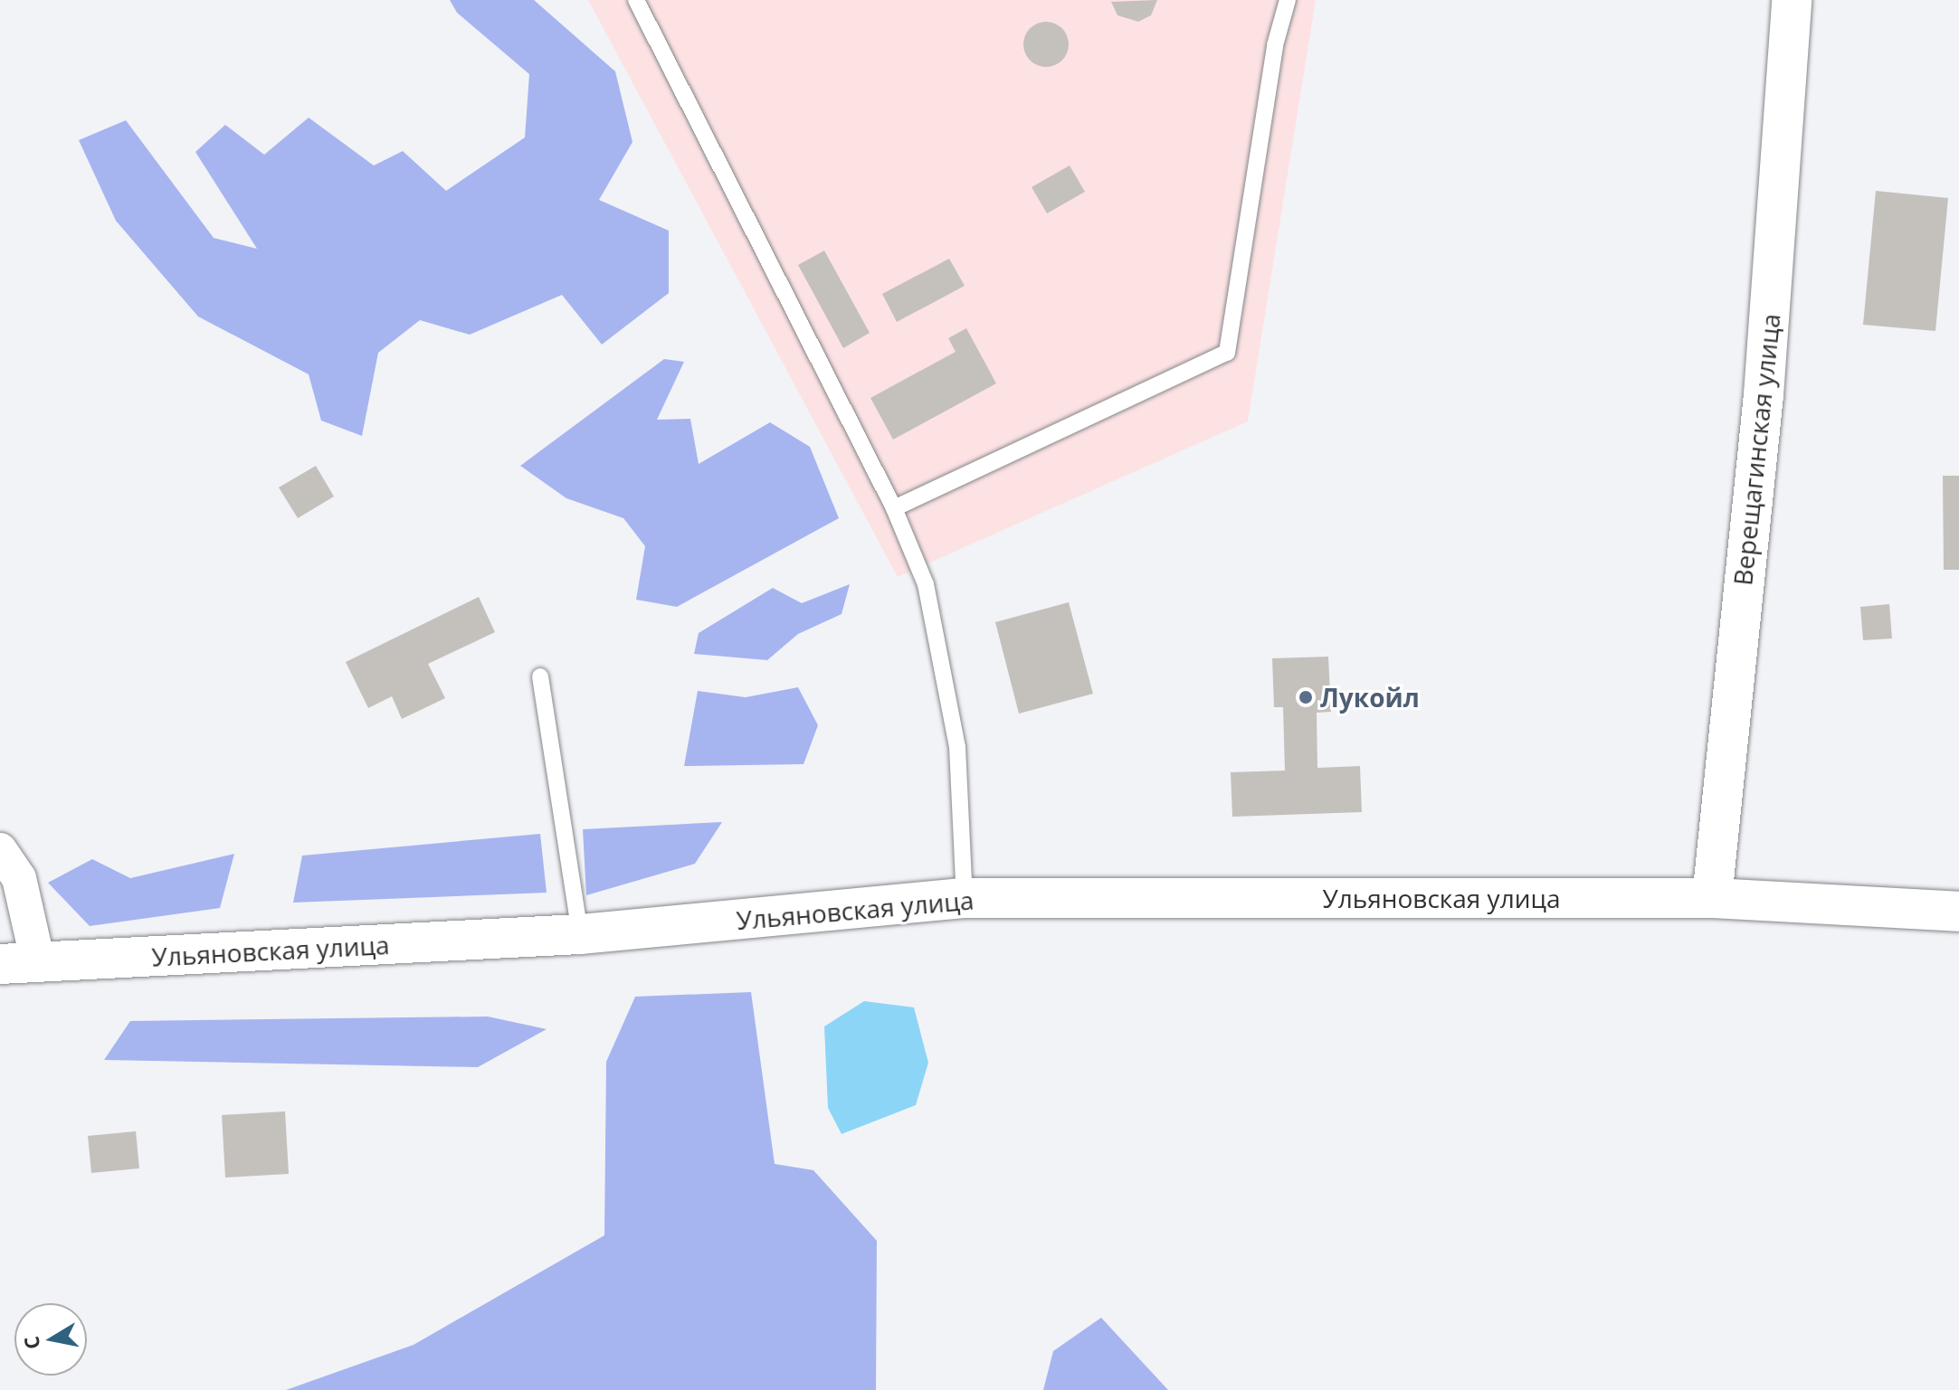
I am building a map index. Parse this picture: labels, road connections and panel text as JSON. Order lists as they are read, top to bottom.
{
  "streets": {
    "main road": ["Верещагинская улица", "Ульяновская улица"]
  },
  "crossings": [
    ["Верещагинская улица", "Ульяновская улица"]
  ],
  "places": ["Лукойл"],
  "north": "left"
}
